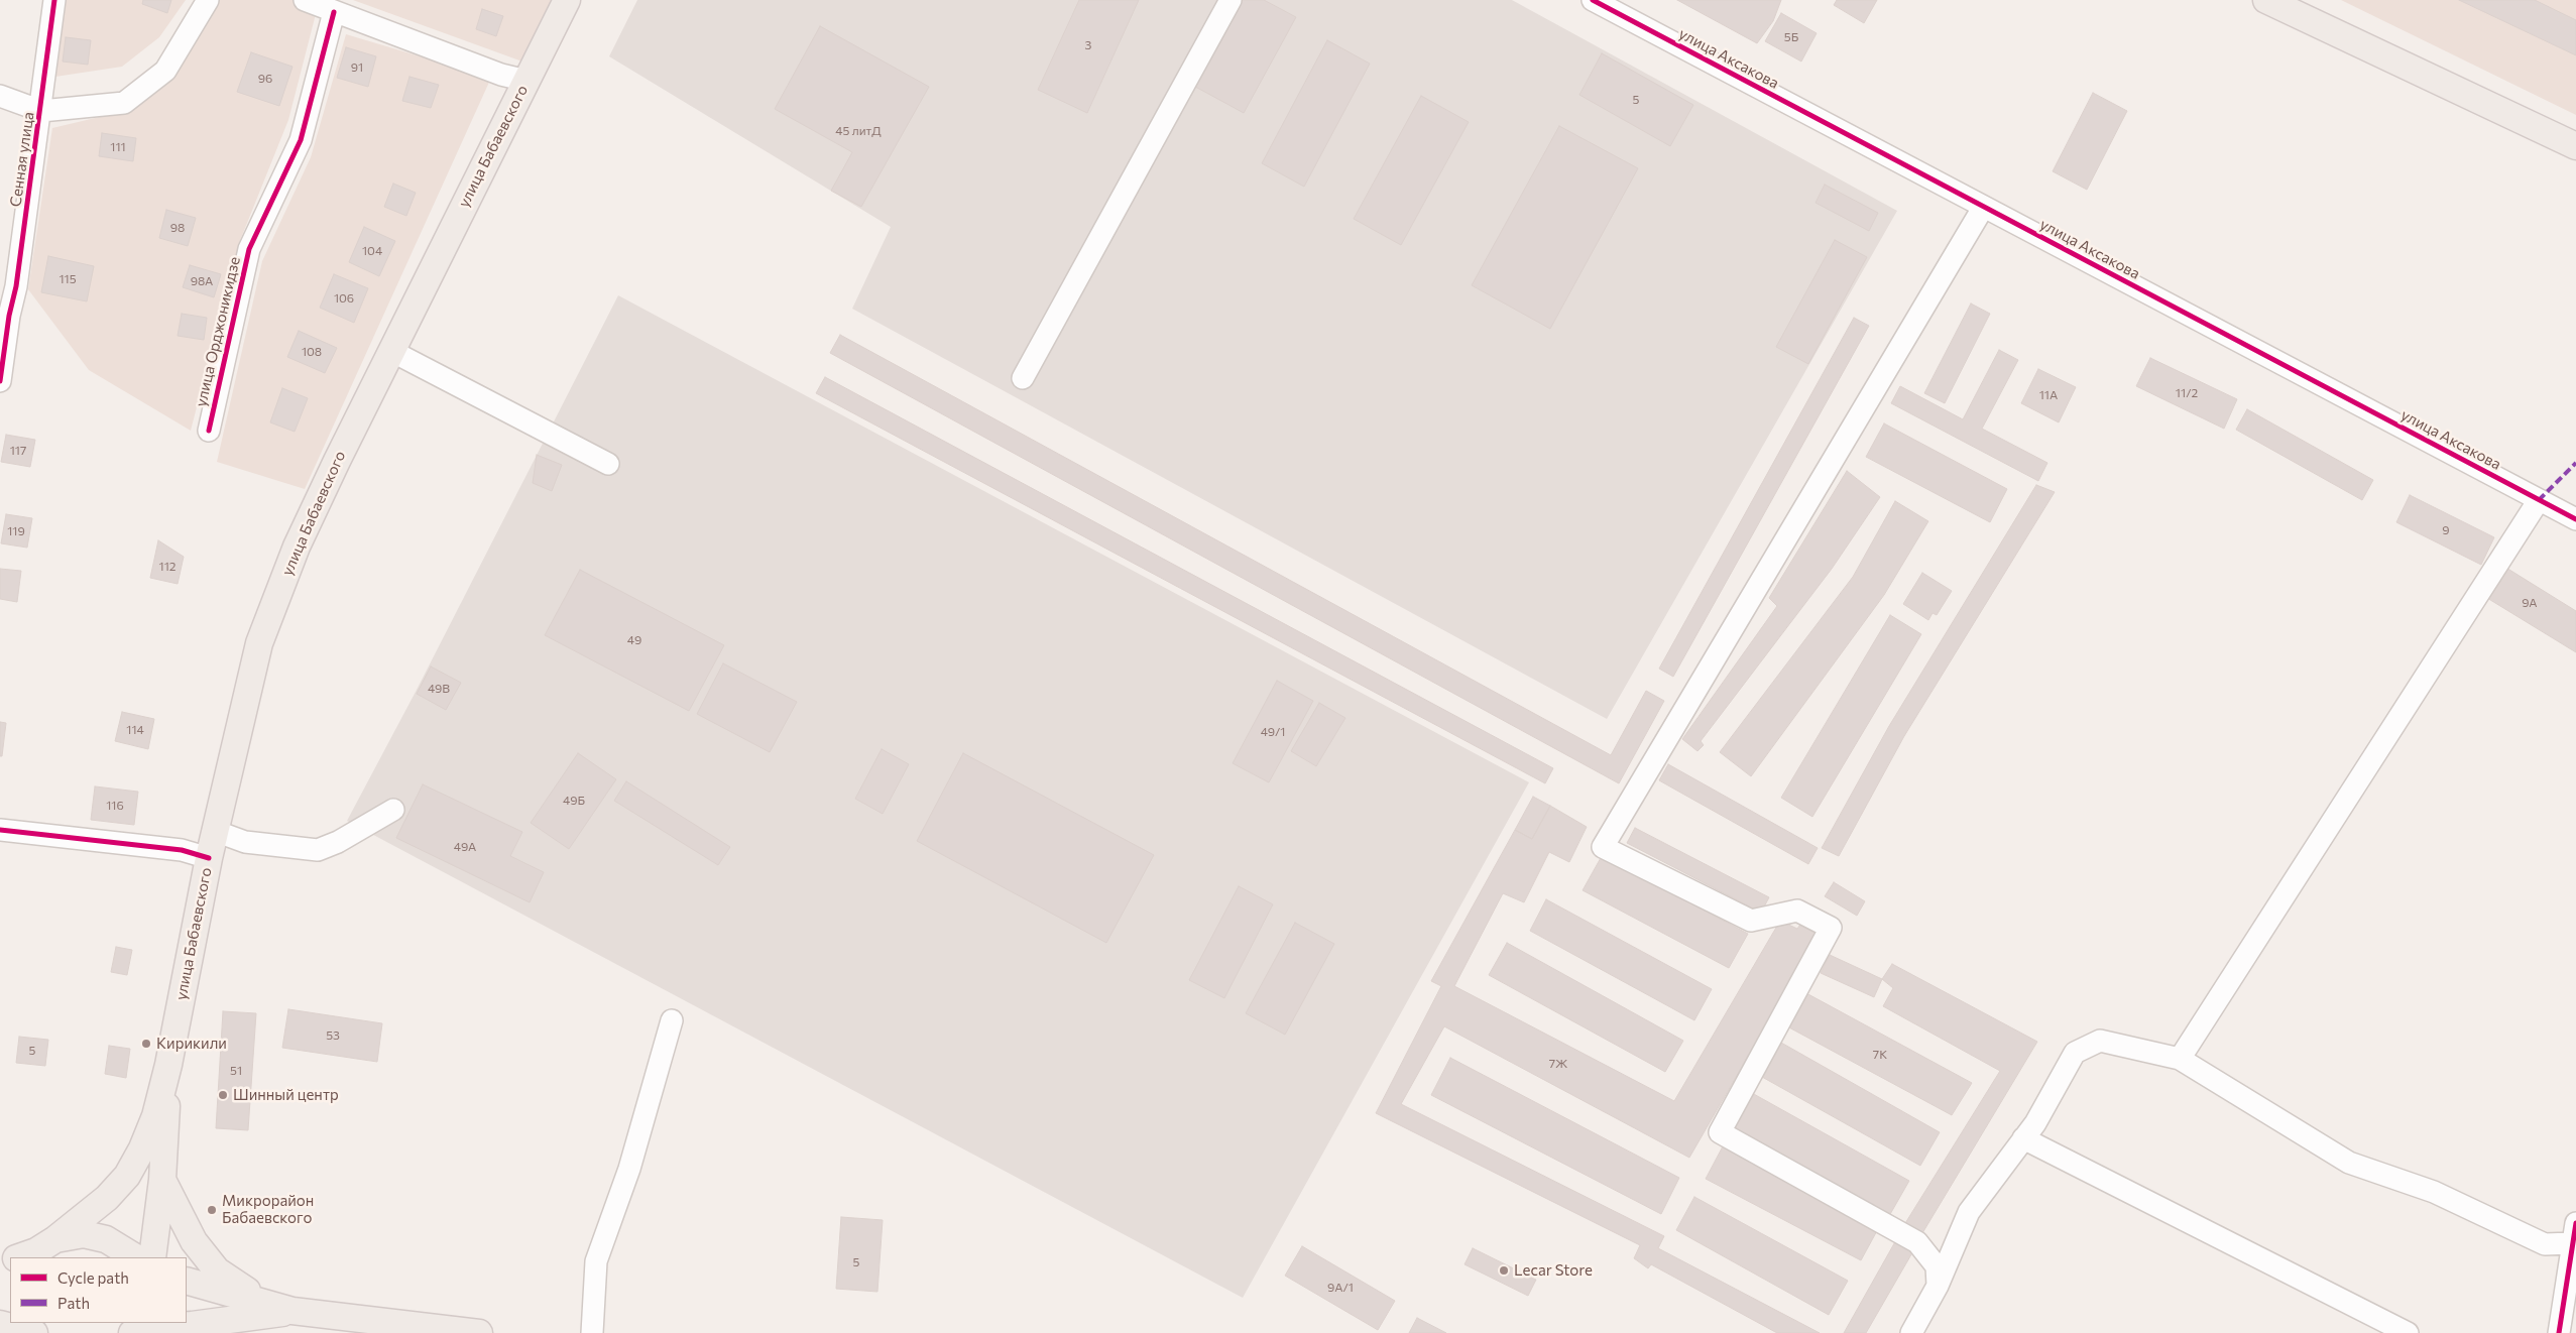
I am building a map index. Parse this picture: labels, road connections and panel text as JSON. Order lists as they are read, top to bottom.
{
  "streets": {
    "main road": ["улица Бабаевского"],
    "street": ["улица Аксакова", "Сенная улица", "улица Орджоникидзе"]
  },
  "places": [
    "Кирикили",
    "Шинный центр",
    "Микрорайон Бабаевского",
    "Lecar Store"
  ],
  "house_numbers": [
    "5Б",
    "3",
    "91",
    "96",
    "5",
    "45 литД",
    "111",
    "98",
    "104",
    "115",
    "98А",
    "106",
    "108",
    "11/2",
    "11А",
    "117",
    "9",
    "119",
    "112",
    "9А",
    "49",
    "49В",
    "114",
    "49/1",
    "49Б",
    "116",
    "49А",
    "53",
    "5",
    "7К",
    "7Ж",
    "51",
    "5",
    "9А/1"
  ],
  "legend": ["Cycle path", "Path"]
}
